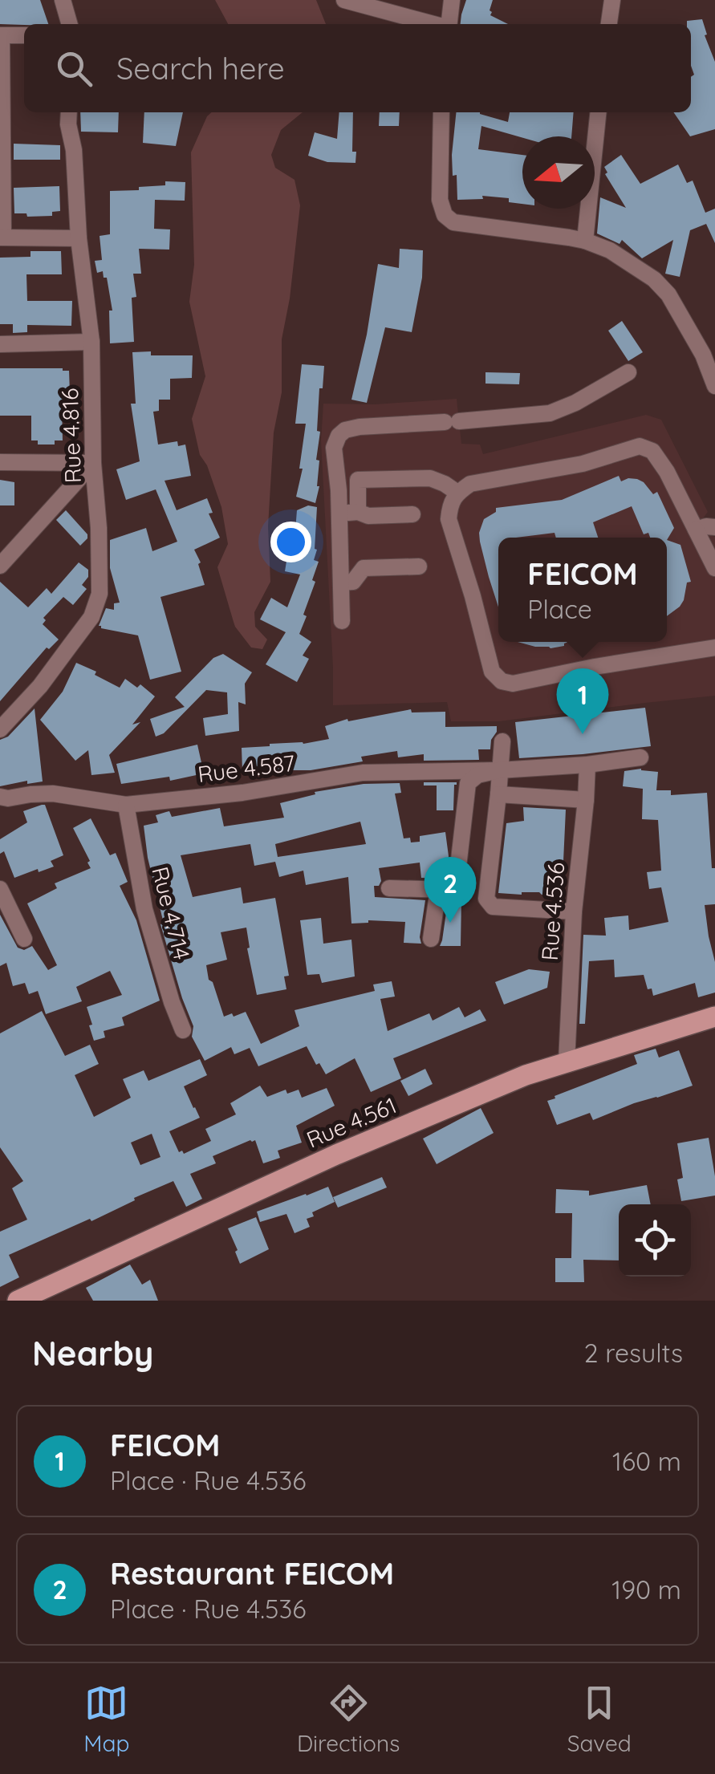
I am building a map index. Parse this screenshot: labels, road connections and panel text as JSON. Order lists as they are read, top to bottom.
{
  "streets": {
    "main road": ["Rue 4.561"],
    "street": [
      "Rue 4.816",
      "Rue 4.587",
      "Rue 4.536",
      "Rue 4.714"
    ]
  },
  "crossings": [
    ["Rue 4.587", "Rue 4.536"],
    ["Rue 4.587", "Rue 4.714"],
    ["Rue 4.536", "Rue 4.561"]
  ],
  "north": "left",
  "page": {
    "search": "Search here",
    "popup": ["FEICOM", "Place"],
    "pins": ["1", "2"],
    "heading": ["Nearby", "2 results"],
    "list": [
      {
        "mark": "1",
        "name": "FEICOM",
        "note": "Place · Rue 4.536",
        "value": "160 m"
      },
      {
        "mark": "2",
        "name": "Restaurant FEICOM",
        "note": "Place · Rue 4.536",
        "value": "190 m"
      }
    ],
    "nav": ["Map", "Directions", "Saved"]
  }
}
